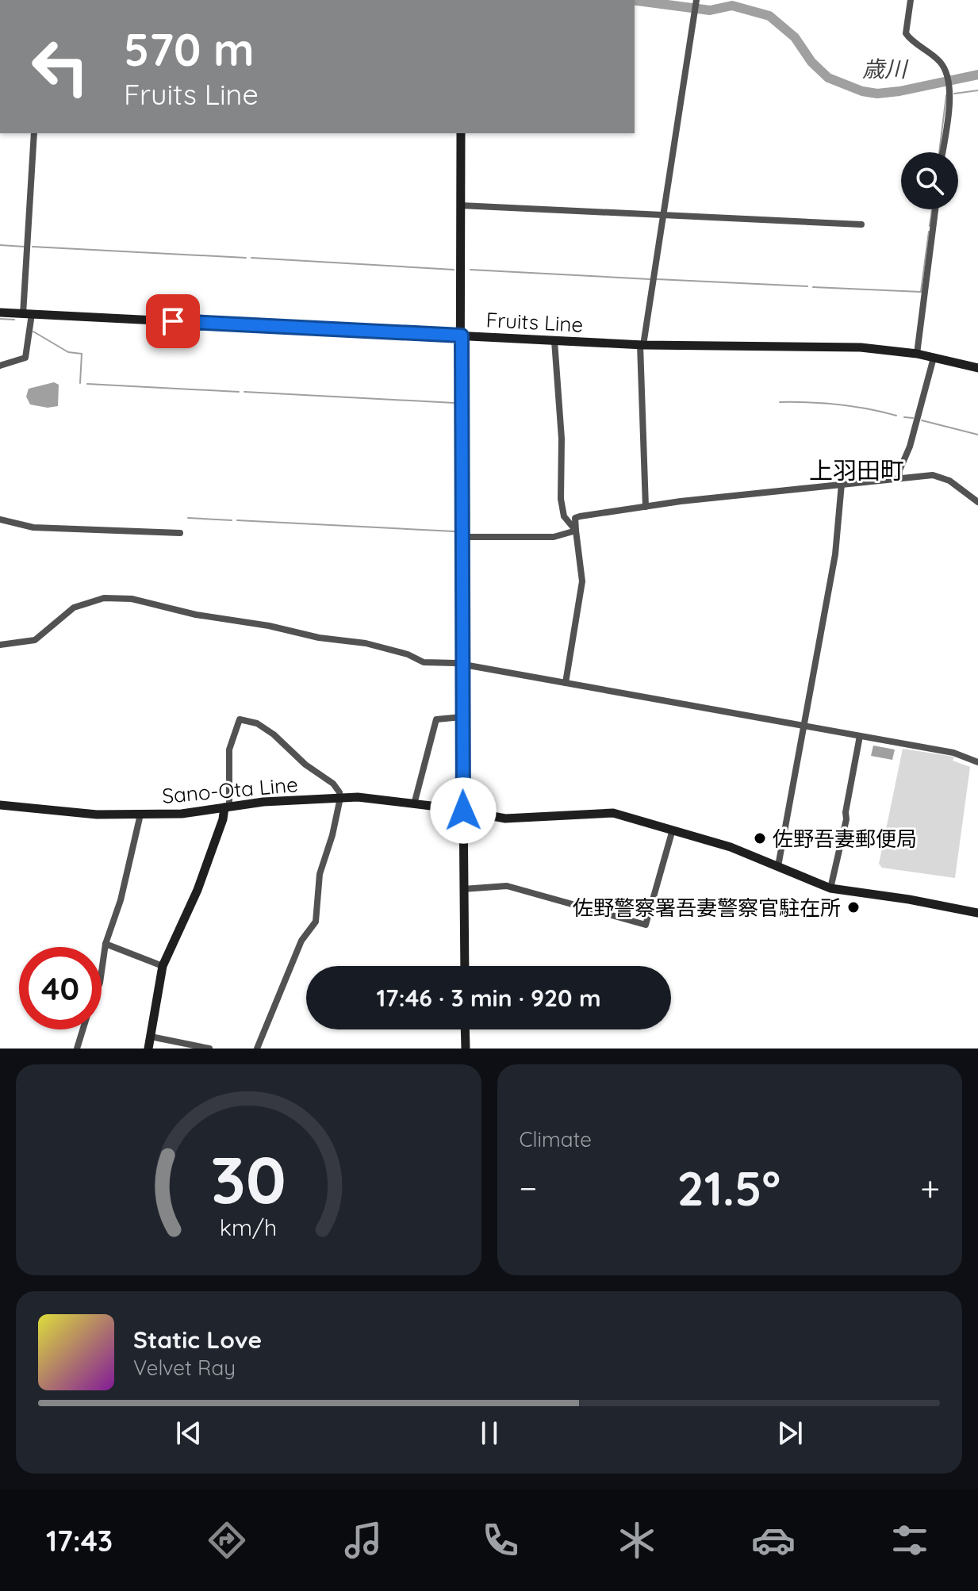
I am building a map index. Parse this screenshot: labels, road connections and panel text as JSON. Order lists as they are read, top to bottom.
{
  "streets": {
    "street": ["Fruits Line", "Sano-Ota Line"]
  },
  "districts": ["上羽田町"],
  "water": ["歳川"],
  "places": ["佐野吾妻郵便局", "佐野警察署吾妻警察官駐在所"],
  "page": {
    "turn": ["570 m", "Fruits Line"],
    "limit": "40",
    "trip": "17:46 · 3 min · 920 m",
    "tile": "Climate",
    "heat": ["−", "21.5°", "+"],
    "song": ["Static Love", "Velvet Ray"],
    "tabs": "17:43",
    "gauge": ["30", "km/h"]
  }
}
